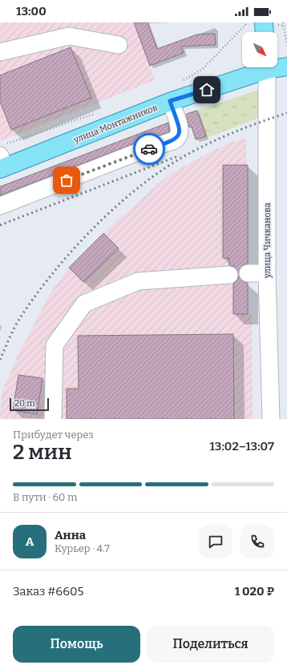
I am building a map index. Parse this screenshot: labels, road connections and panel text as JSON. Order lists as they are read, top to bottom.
{
  "streets": {
    "main road": ["улица Монтажников"],
    "lane": ["улица Чичканова"]
  },
  "scale_bar": "20 m",
  "north": "bottom right",
  "page": {
    "status": "13:00",
    "scale": "20 m",
    "heading": ["2 мин", "Прибудет через", "13:02–13:07"],
    "panel": [
      "Анна",
      "Курьер · 4.7",
      "Заказ #6605",
      "1 020 ₽"
    ],
    "bar": "В пути · 60 m",
    "round": "А",
    "buttons": ["Помощь", "Поделиться"]
  }
}
